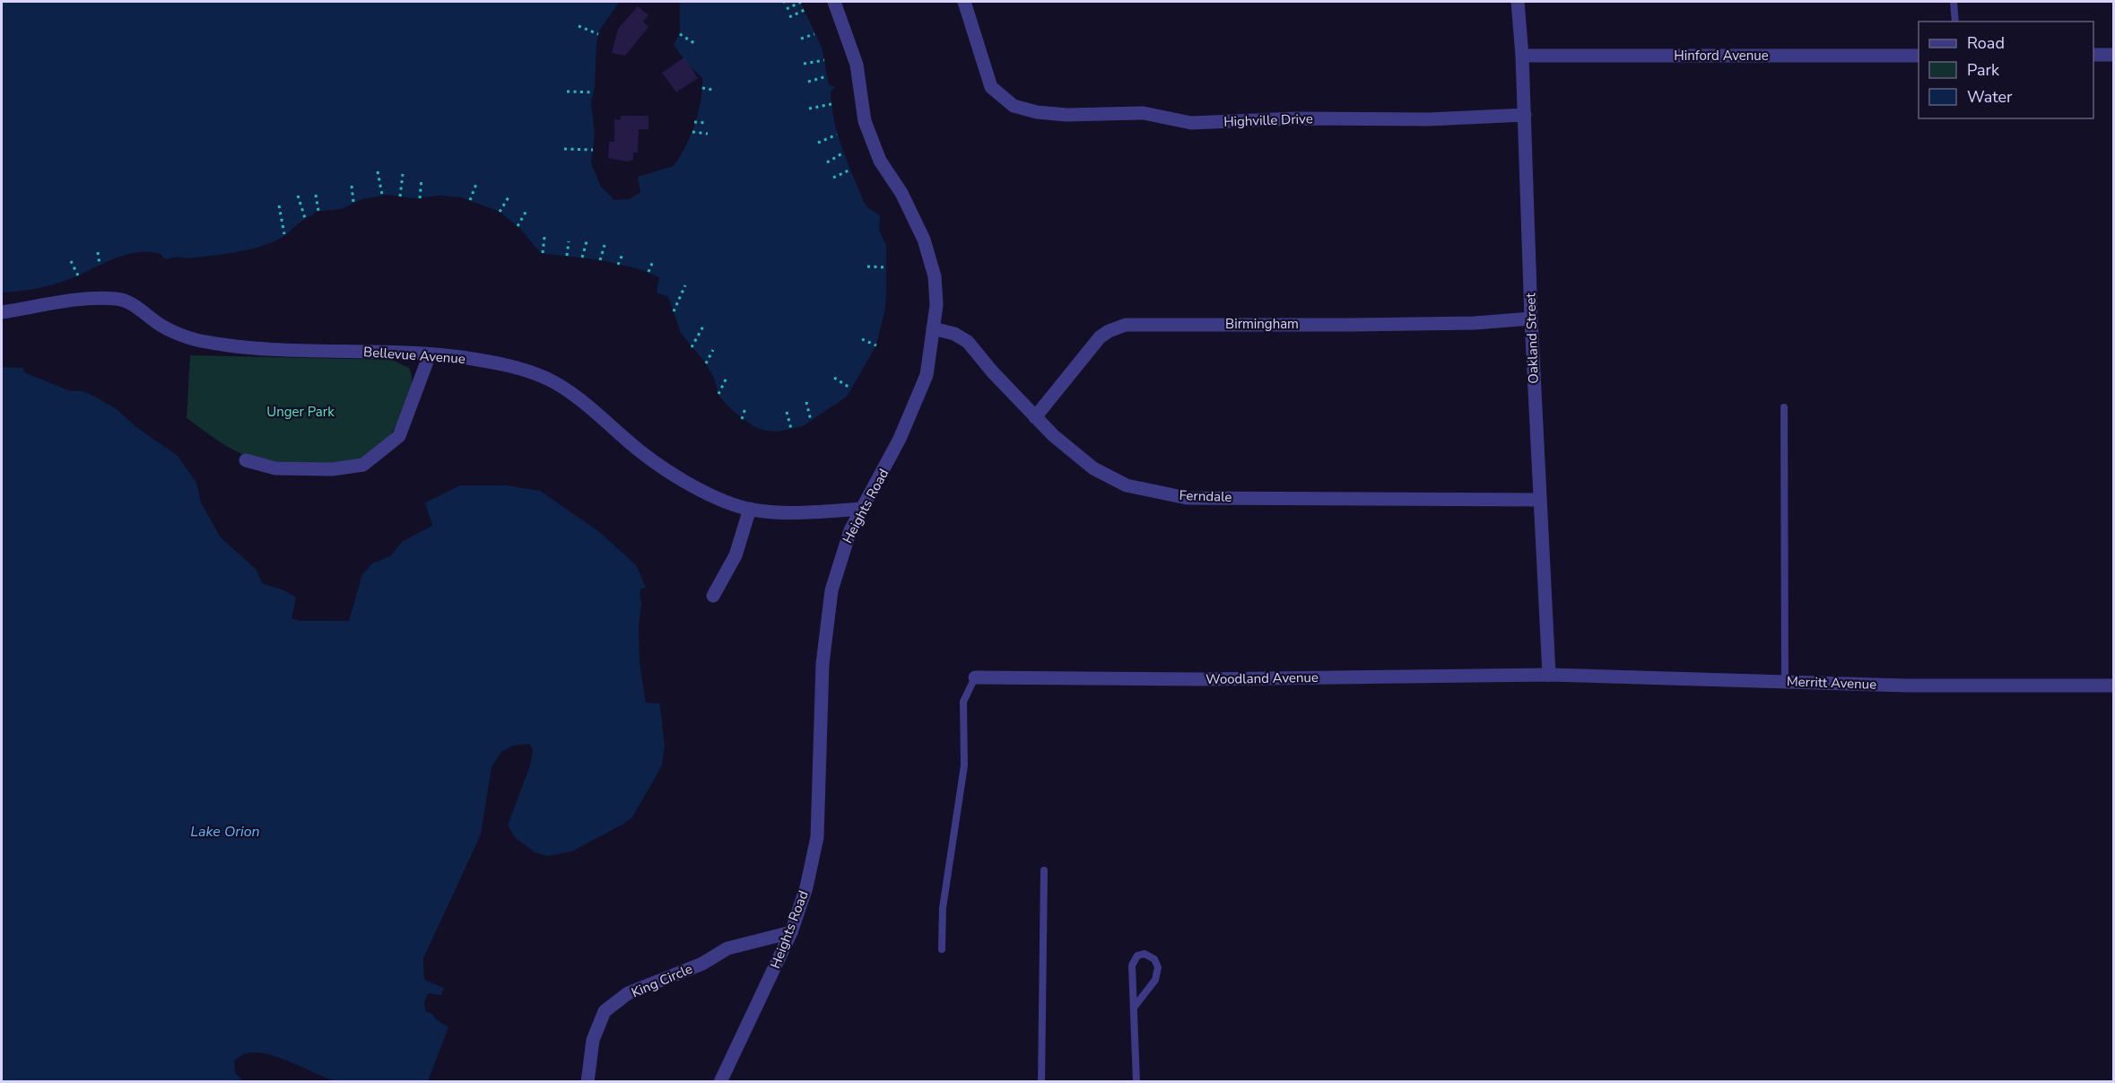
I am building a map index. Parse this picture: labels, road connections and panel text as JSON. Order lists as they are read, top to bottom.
{
  "streets": {
    "street": [
      "Hinford Avenue",
      "Highville Drive",
      "Birmingham",
      "Oakland Street",
      "Bellevue Avenue",
      "Ferndale",
      "Heights Road",
      "Woodland Avenue",
      "Merritt Avenue",
      "King Circle"
    ]
  },
  "crossings": [
    ["Hinford Avenue", "Oakland Street"],
    ["Highville Drive", "Oakland Street"],
    ["Birmingham", "Oakland Street"],
    ["Birmingham", "Ferndale"],
    ["Oakland Street", "Ferndale"],
    ["Oakland Street", "Woodland Avenue"],
    ["Oakland Street", "Merritt Avenue"],
    ["Bellevue Avenue", "Heights Road"],
    ["Ferndale", "Heights Road"],
    ["Heights Road", "King Circle"],
    ["Woodland Avenue", "Merritt Avenue"]
  ],
  "water": ["Lake Orion"],
  "parks": ["Unger Park"],
  "legend": ["Road", "Park", "Water"]
}
